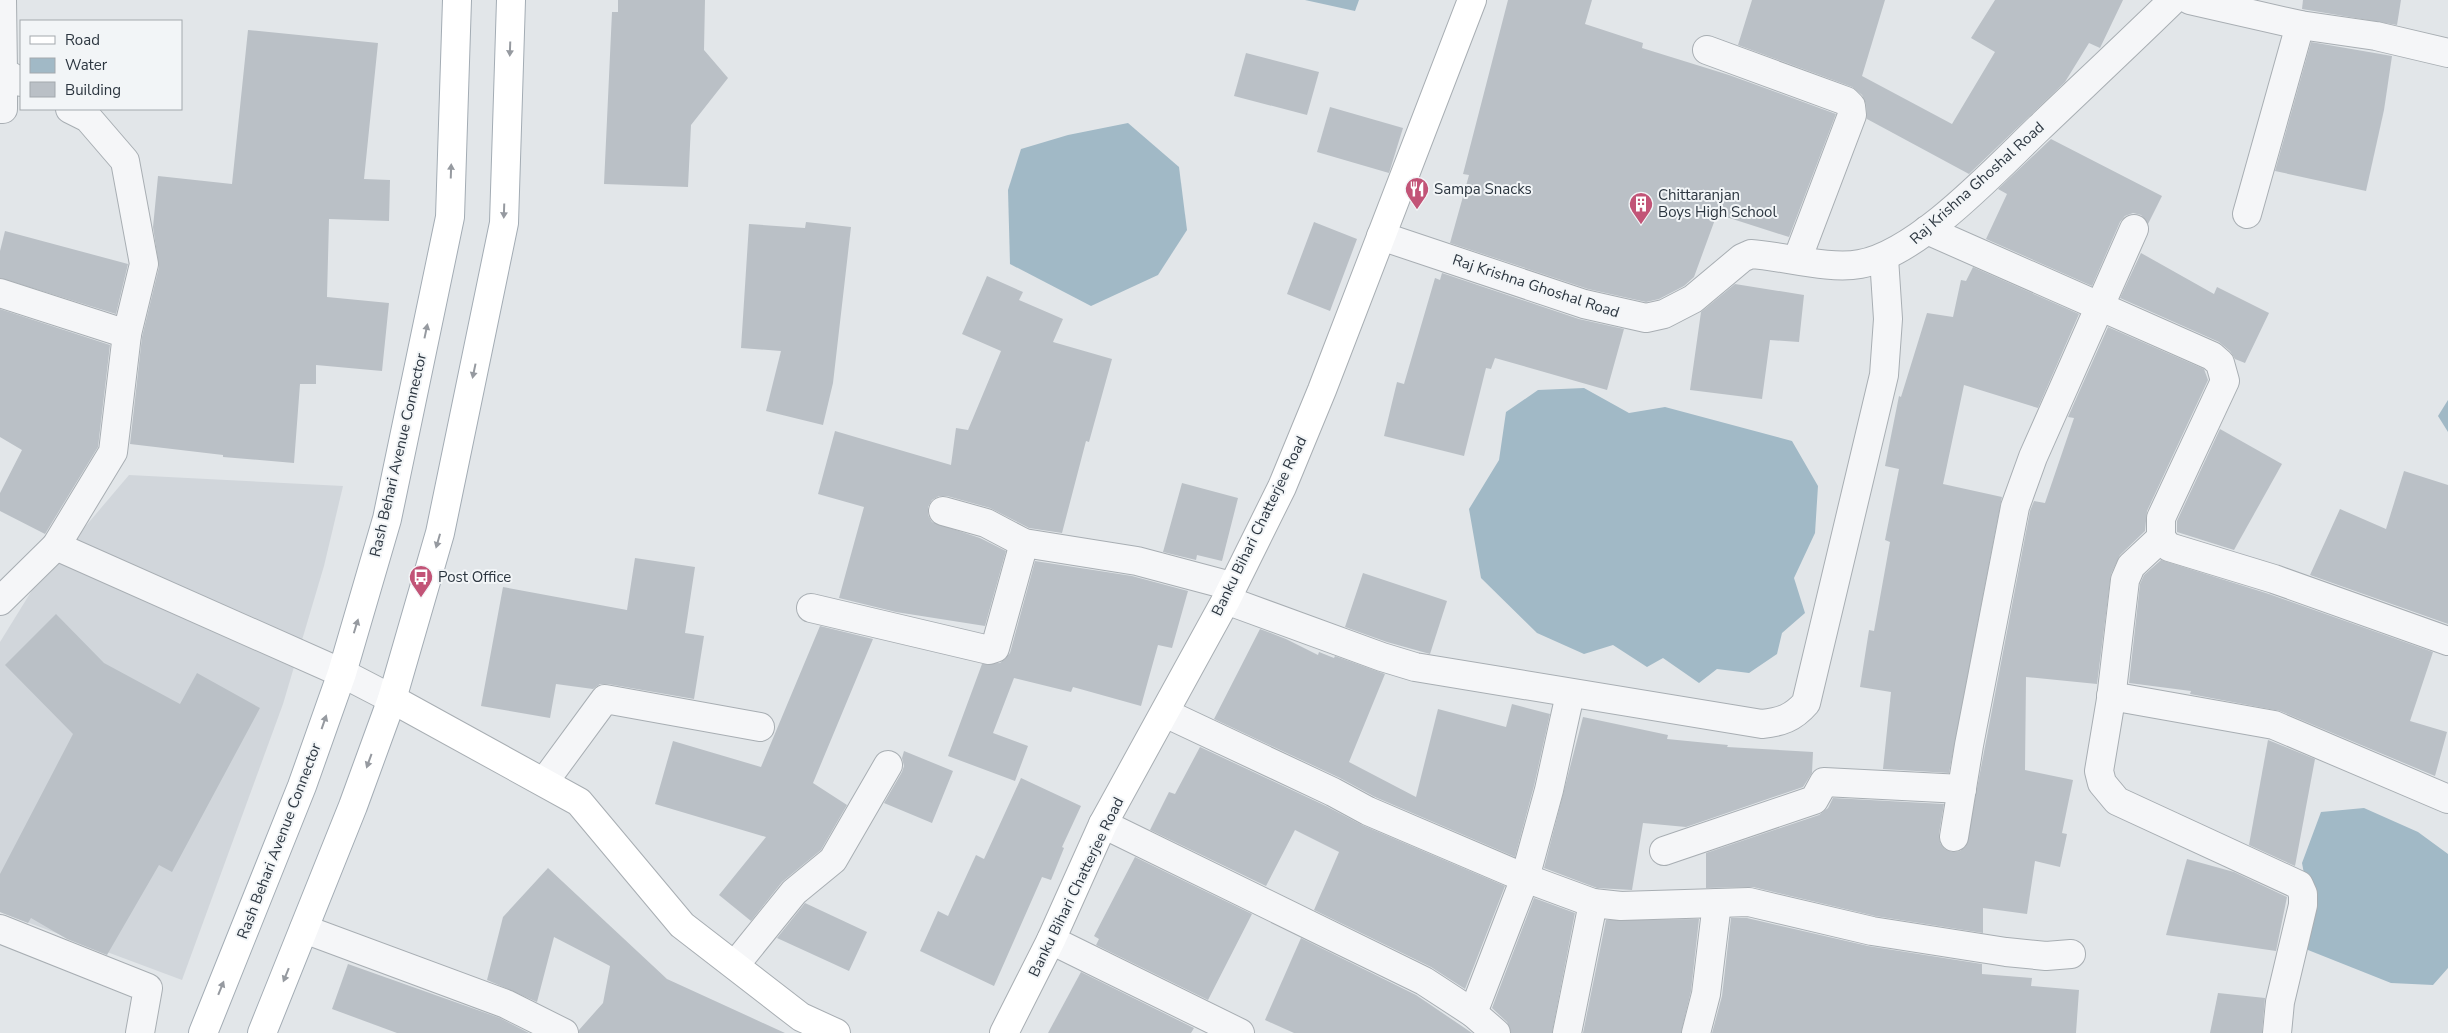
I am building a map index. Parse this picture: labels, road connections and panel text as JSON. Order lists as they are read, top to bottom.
{
  "streets": {
    "main road": ["Rash Behari Avenue Connector", "Banku Bihari Chatterjee Road"],
    "street": ["Raj Krishna Ghoshal Road"]
  },
  "crossings": [
    ["Raj Krishna Ghoshal Road", "Banku Bihari Chatterjee Road"]
  ],
  "places": {
    "restaurant": ["Sampa Snacks"],
    "building": ["Chittaranjan Boys High School"],
    "bus stop": ["Post Office"]
  },
  "legend": ["Road", "Water", "Building"]
}
